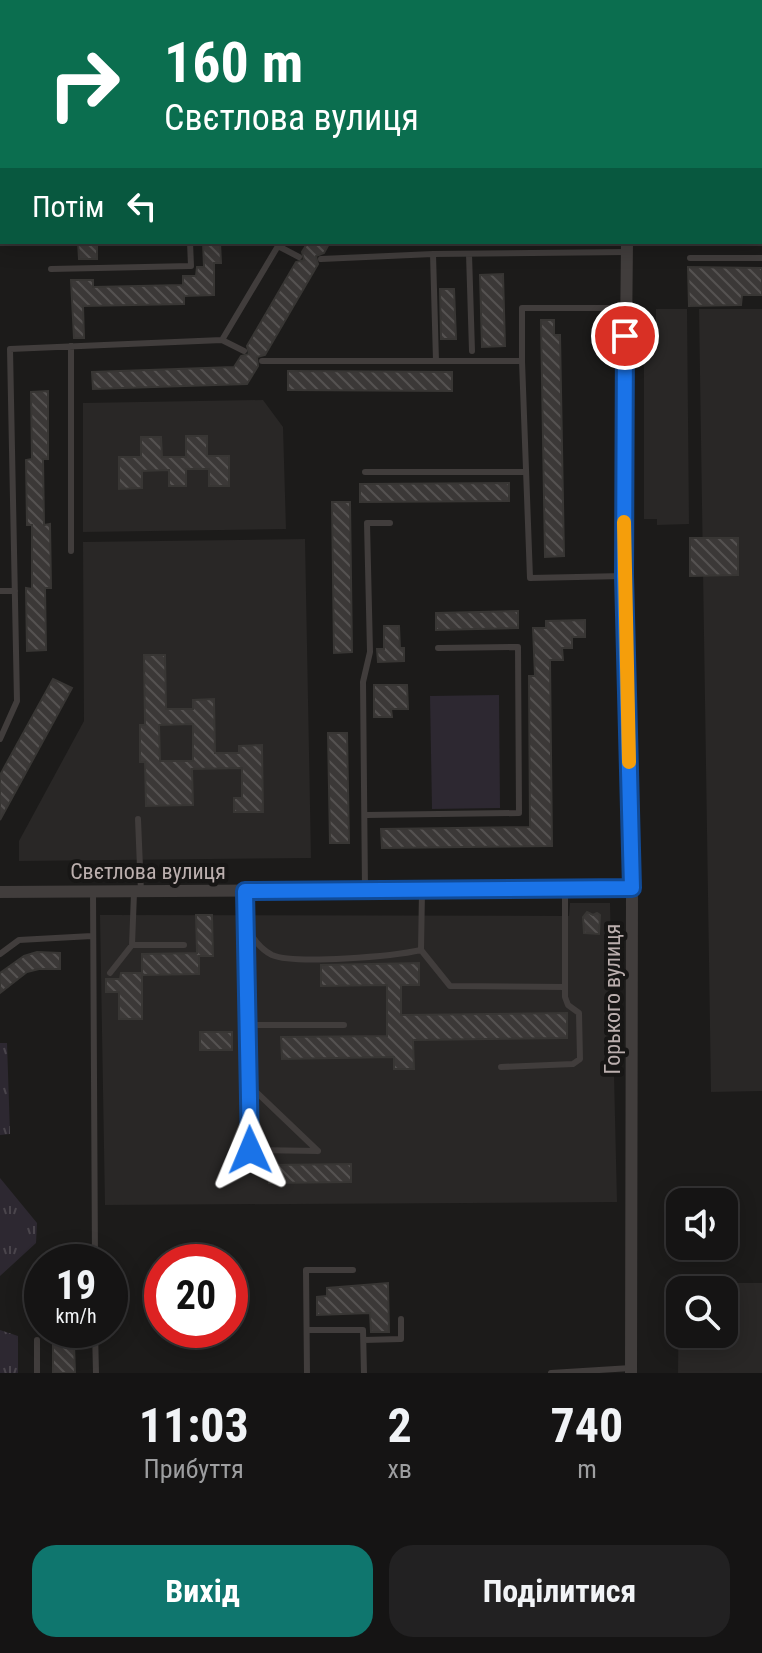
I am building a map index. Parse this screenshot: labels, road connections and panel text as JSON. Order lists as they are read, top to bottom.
{
  "streets": {
    "street": ["Свєтлова вулиця", "Горького вулиця"]
  },
  "crossings": [
    ["Свєтлова вулиця", "Горького вулиця"]
  ],
  "page": {
    "turn": ["160 m", "Свєтлова вулиця"],
    "then": "Потім",
    "speed": "19 km/h",
    "limit": "20",
    "eta": [
      "11:03",
      "Прибуття",
      "2",
      "хв",
      "740",
      "m"
    ],
    "buttons": ["Вихід", "Поділитися"]
  }
}
